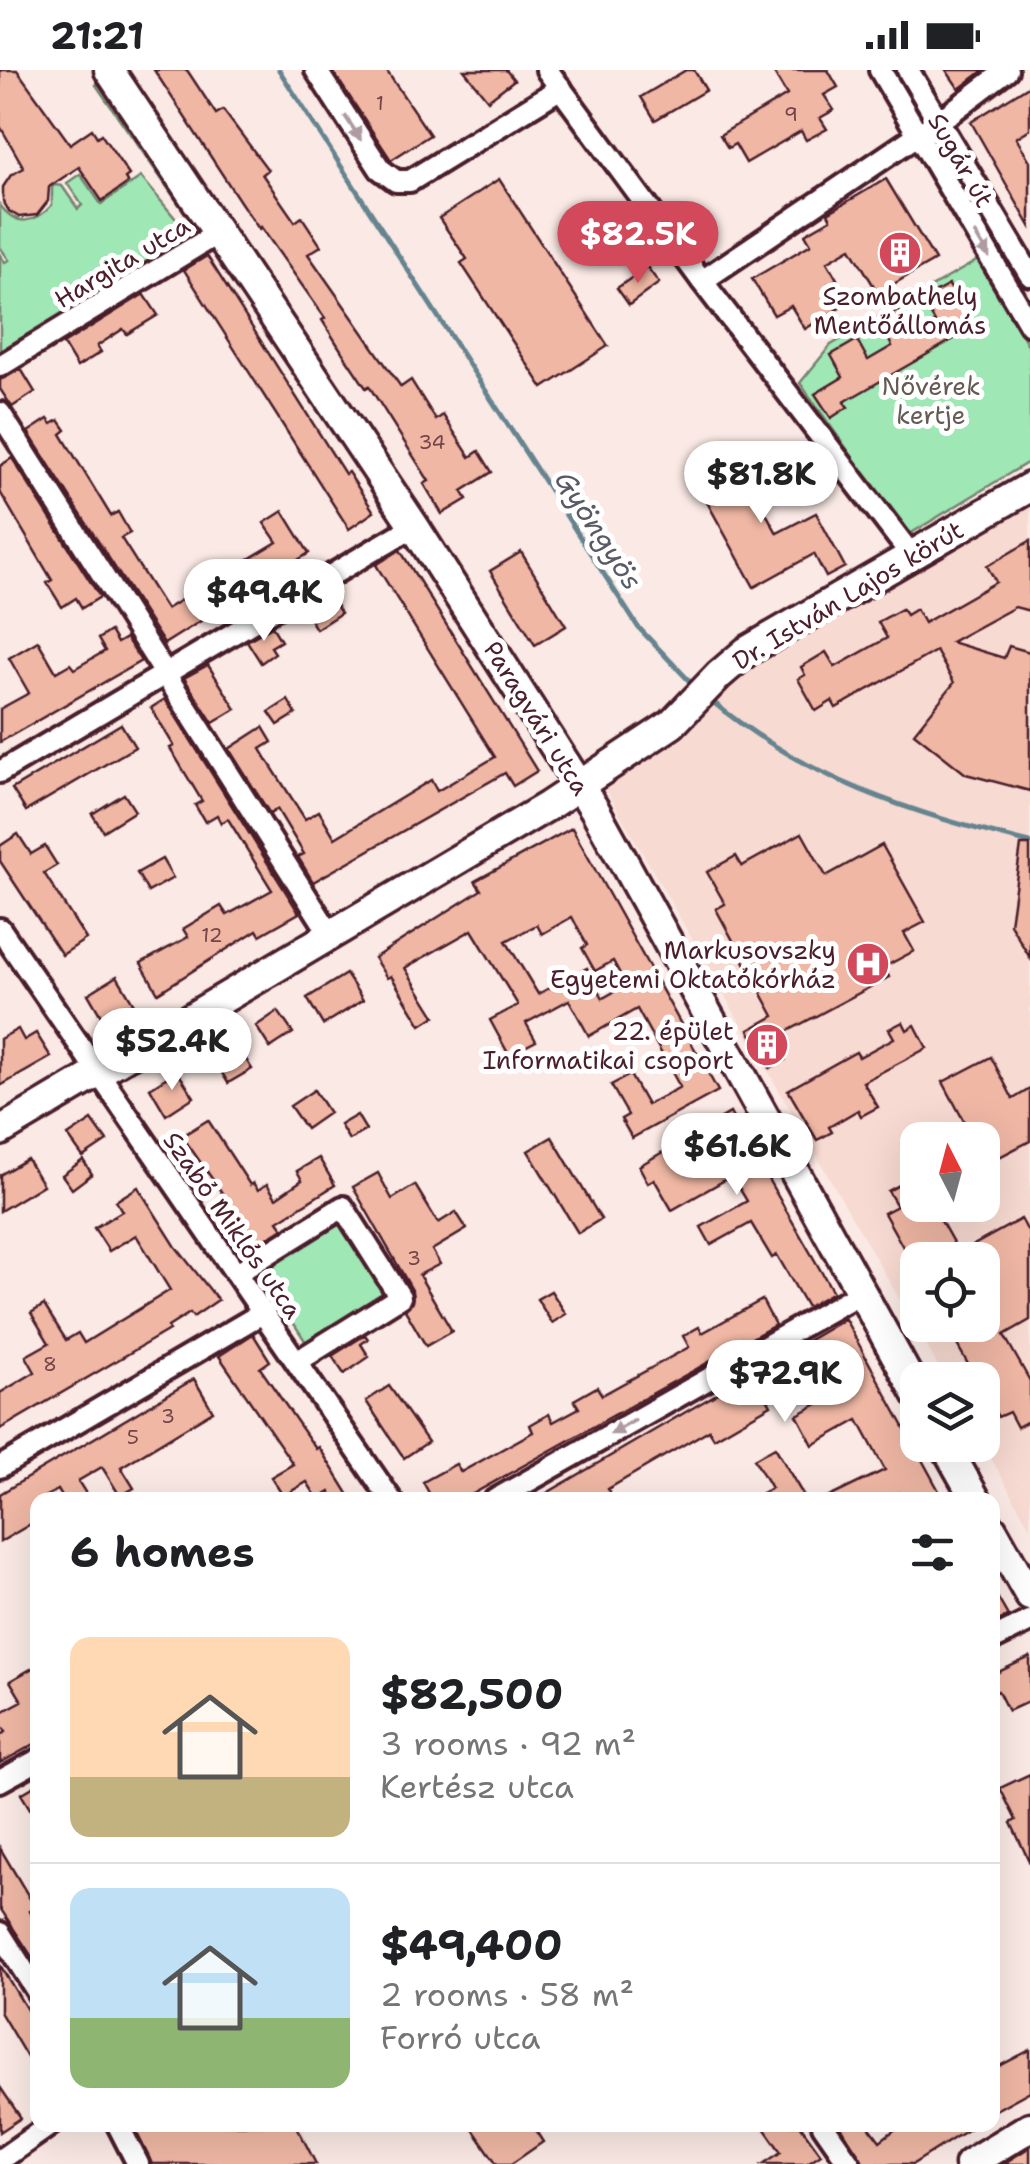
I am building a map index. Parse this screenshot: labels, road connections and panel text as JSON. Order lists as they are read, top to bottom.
{
  "streets": {
    "street": [
      "Sugár út",
      "Hargita utca",
      "Dr. István Lajos körút",
      "Paragvári utca",
      "Szabó Miklós utca"
    ]
  },
  "crossings": [
    ["Hargita utca", "Paragvári utca"],
    ["Dr. István Lajos körút", "Paragvári utca"],
    ["Dr. István Lajos körút", "Szabó Miklós utca"]
  ],
  "water": ["Gyöngyös"],
  "parks": ["Nővérek kertje"],
  "places": {
    "building": ["Szombathely Mentőállomás", "22. épület Informatikai csoport"],
    "hospital": ["Markusovszky Egyetemi Oktatókórház"]
  },
  "house_numbers": [
    "1",
    "9",
    "34",
    "12",
    "3",
    "8",
    "3",
    "5"
  ],
  "north": "top",
  "page": {
    "status": "21:21",
    "price": [
      "$82.5K",
      "$81.8K",
      "$49.4K",
      "$52.4K",
      "$61.6K",
      "$72.9K"
    ],
    "heading": "6 homes",
    "list": [
      {
        "name": "$82,500",
        "note": "3 rooms · 92 m² · Kertész utca"
      },
      {
        "name": "$49,400",
        "note": "2 rooms · 58 m² · Forró utca"
      }
    ]
  }
}
